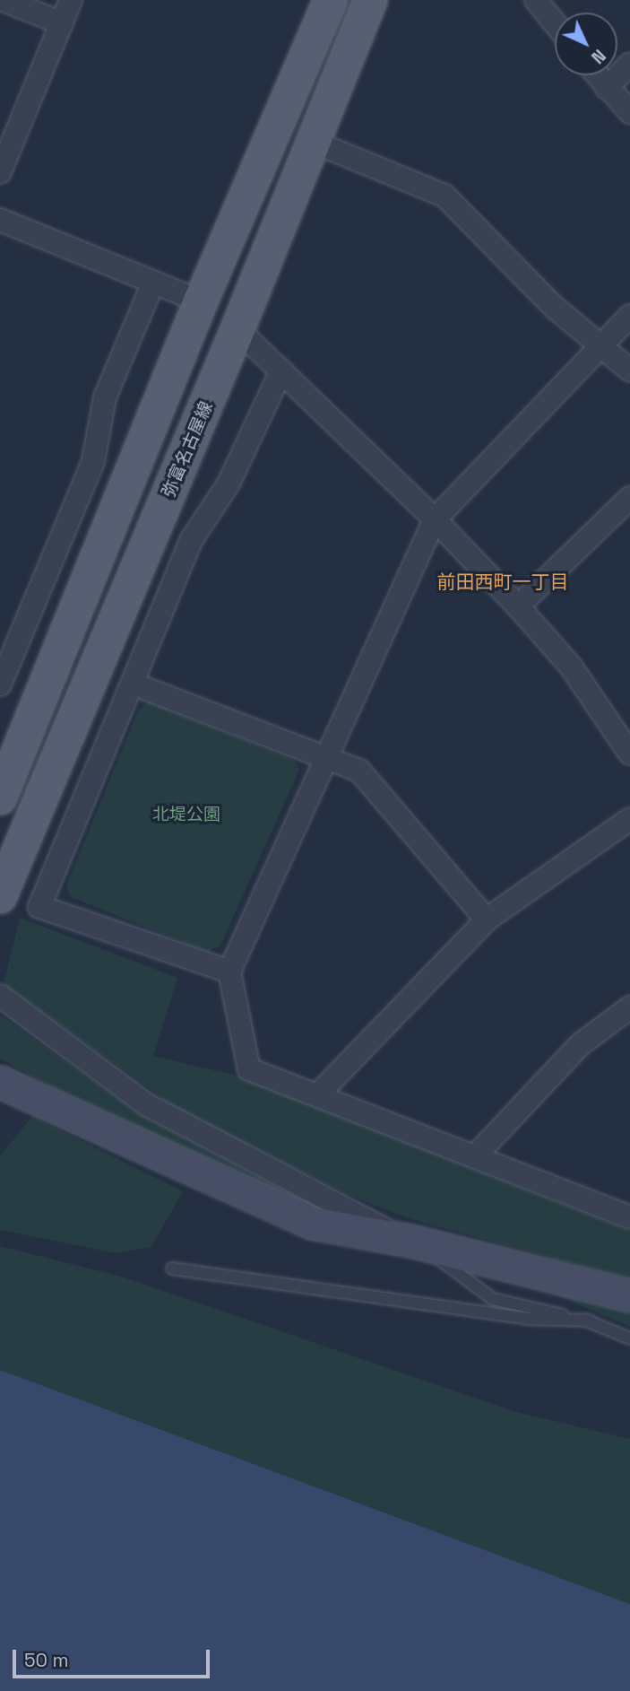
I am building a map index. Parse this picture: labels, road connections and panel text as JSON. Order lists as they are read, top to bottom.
{
  "streets": {
    "main road": ["弥富名古屋線"]
  },
  "districts": ["前田西町一丁目"],
  "parks": ["北堤公園"],
  "scale_bar": "50 m",
  "north": "bottom right"
}
